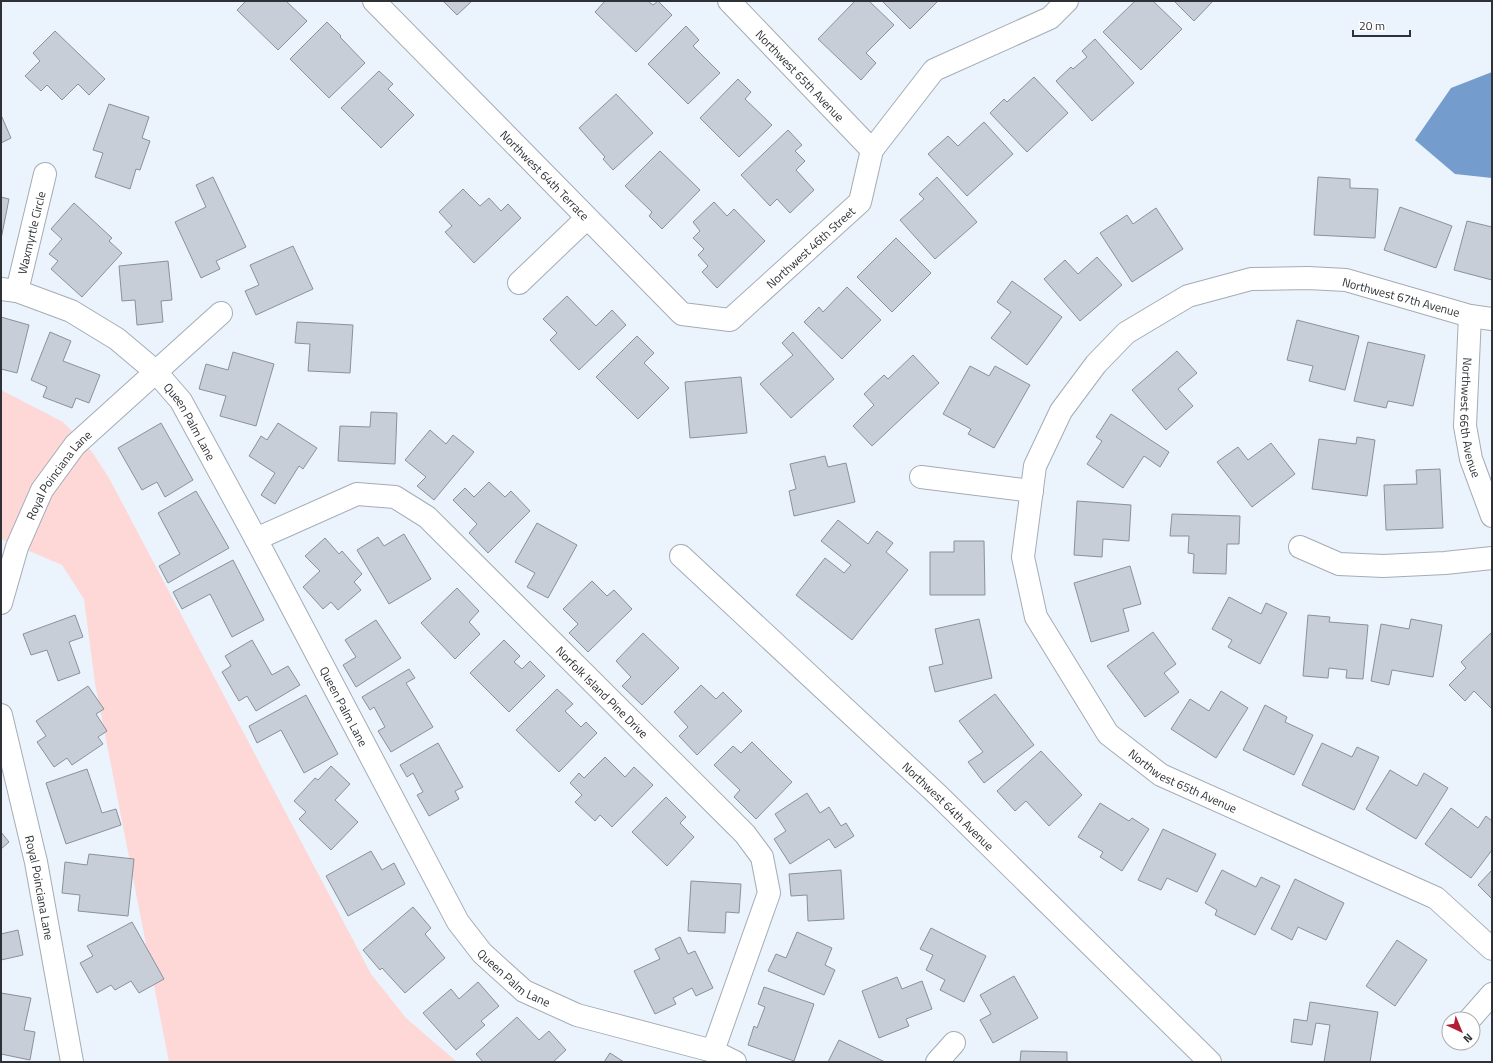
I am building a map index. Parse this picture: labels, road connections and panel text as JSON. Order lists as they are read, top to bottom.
{
  "streets": {
    "street": [
      "Northwest 65th Avenue",
      "Northwest 64th Terrace",
      "Waxmyrtle Circle",
      "Northwest 46th Street",
      "Northwest 67th Avenue",
      "Northwest 66th Avenue",
      "Queen Palm Lane",
      "Royal Poinciana Lane",
      "Norfolk Island Pine Drive",
      "Northwest 64th Avenue"
    ]
  },
  "crossings": [
    ["Northwest 65th Avenue", "Northwest 46th Street"],
    ["Northwest 65th Avenue", "Northwest 67th Avenue"],
    ["Northwest 64th Terrace", "Northwest 46th Street"],
    ["Waxmyrtle Circle", "Queen Palm Lane"],
    ["Northwest 67th Avenue", "Northwest 66th Avenue"],
    ["Queen Palm Lane", "Royal Poinciana Lane"],
    ["Queen Palm Lane", "Norfolk Island Pine Drive"]
  ],
  "scale_bar": "20 m",
  "north": "bottom right"
}
